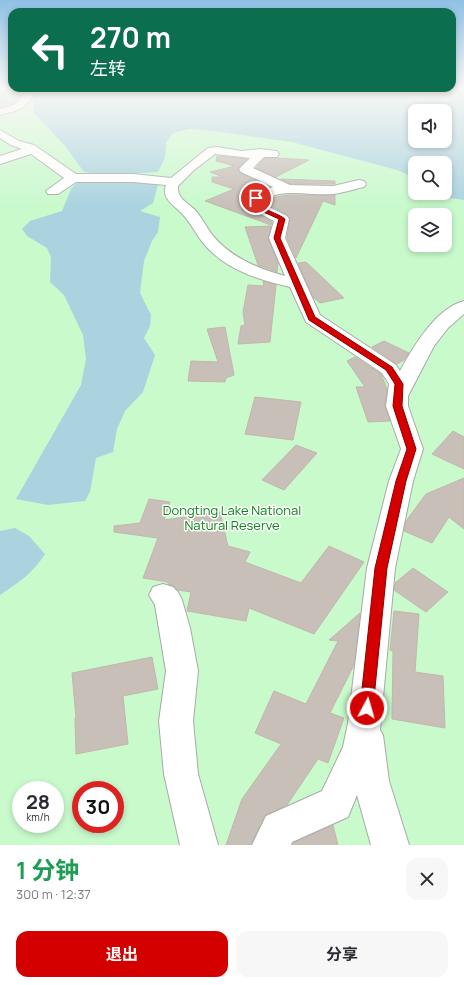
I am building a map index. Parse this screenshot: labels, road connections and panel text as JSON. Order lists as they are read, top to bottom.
{
  "parks": ["Dongting Lake National Natural Reserve"],
  "page": {
    "turn": ["270 m", "左转"],
    "speed": "28 km/h",
    "limit": "30",
    "heading": ["1 分钟", "300 m · 12:37"],
    "buttons": ["退出", "分享"]
  }
}
